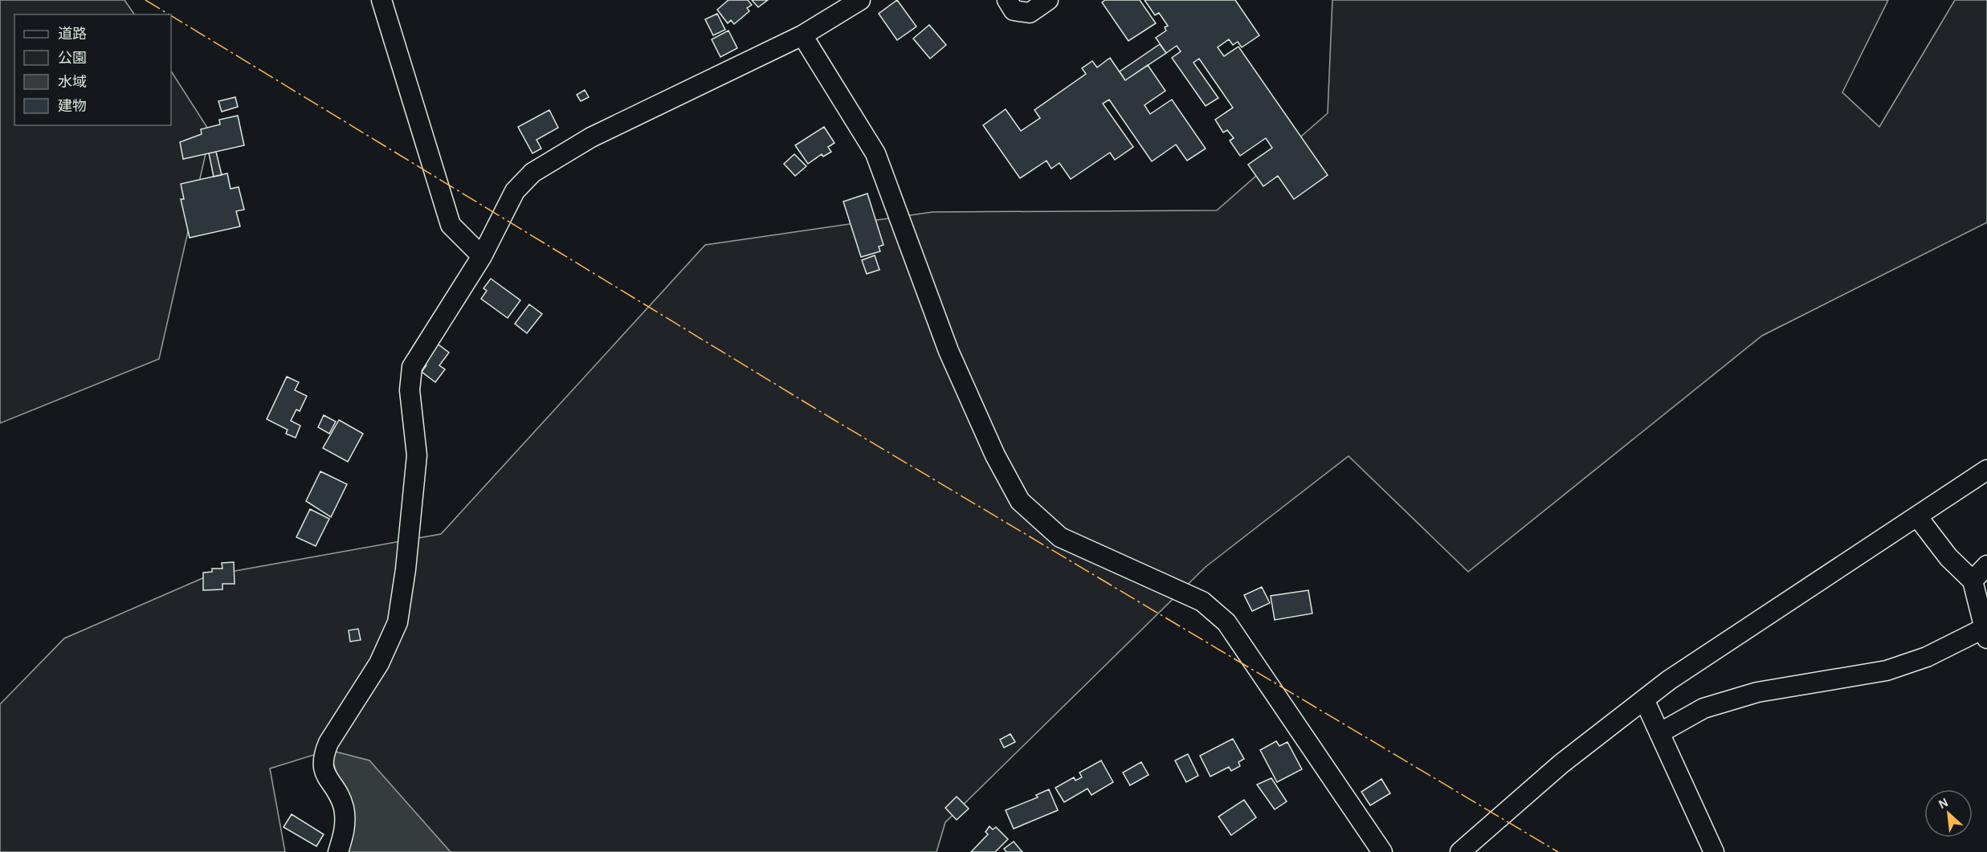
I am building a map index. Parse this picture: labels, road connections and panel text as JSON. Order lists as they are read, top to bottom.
{
  "legend": [
    "道路",
    "公園",
    "水域",
    "建物"
  ],
  "north": "top left"
}
